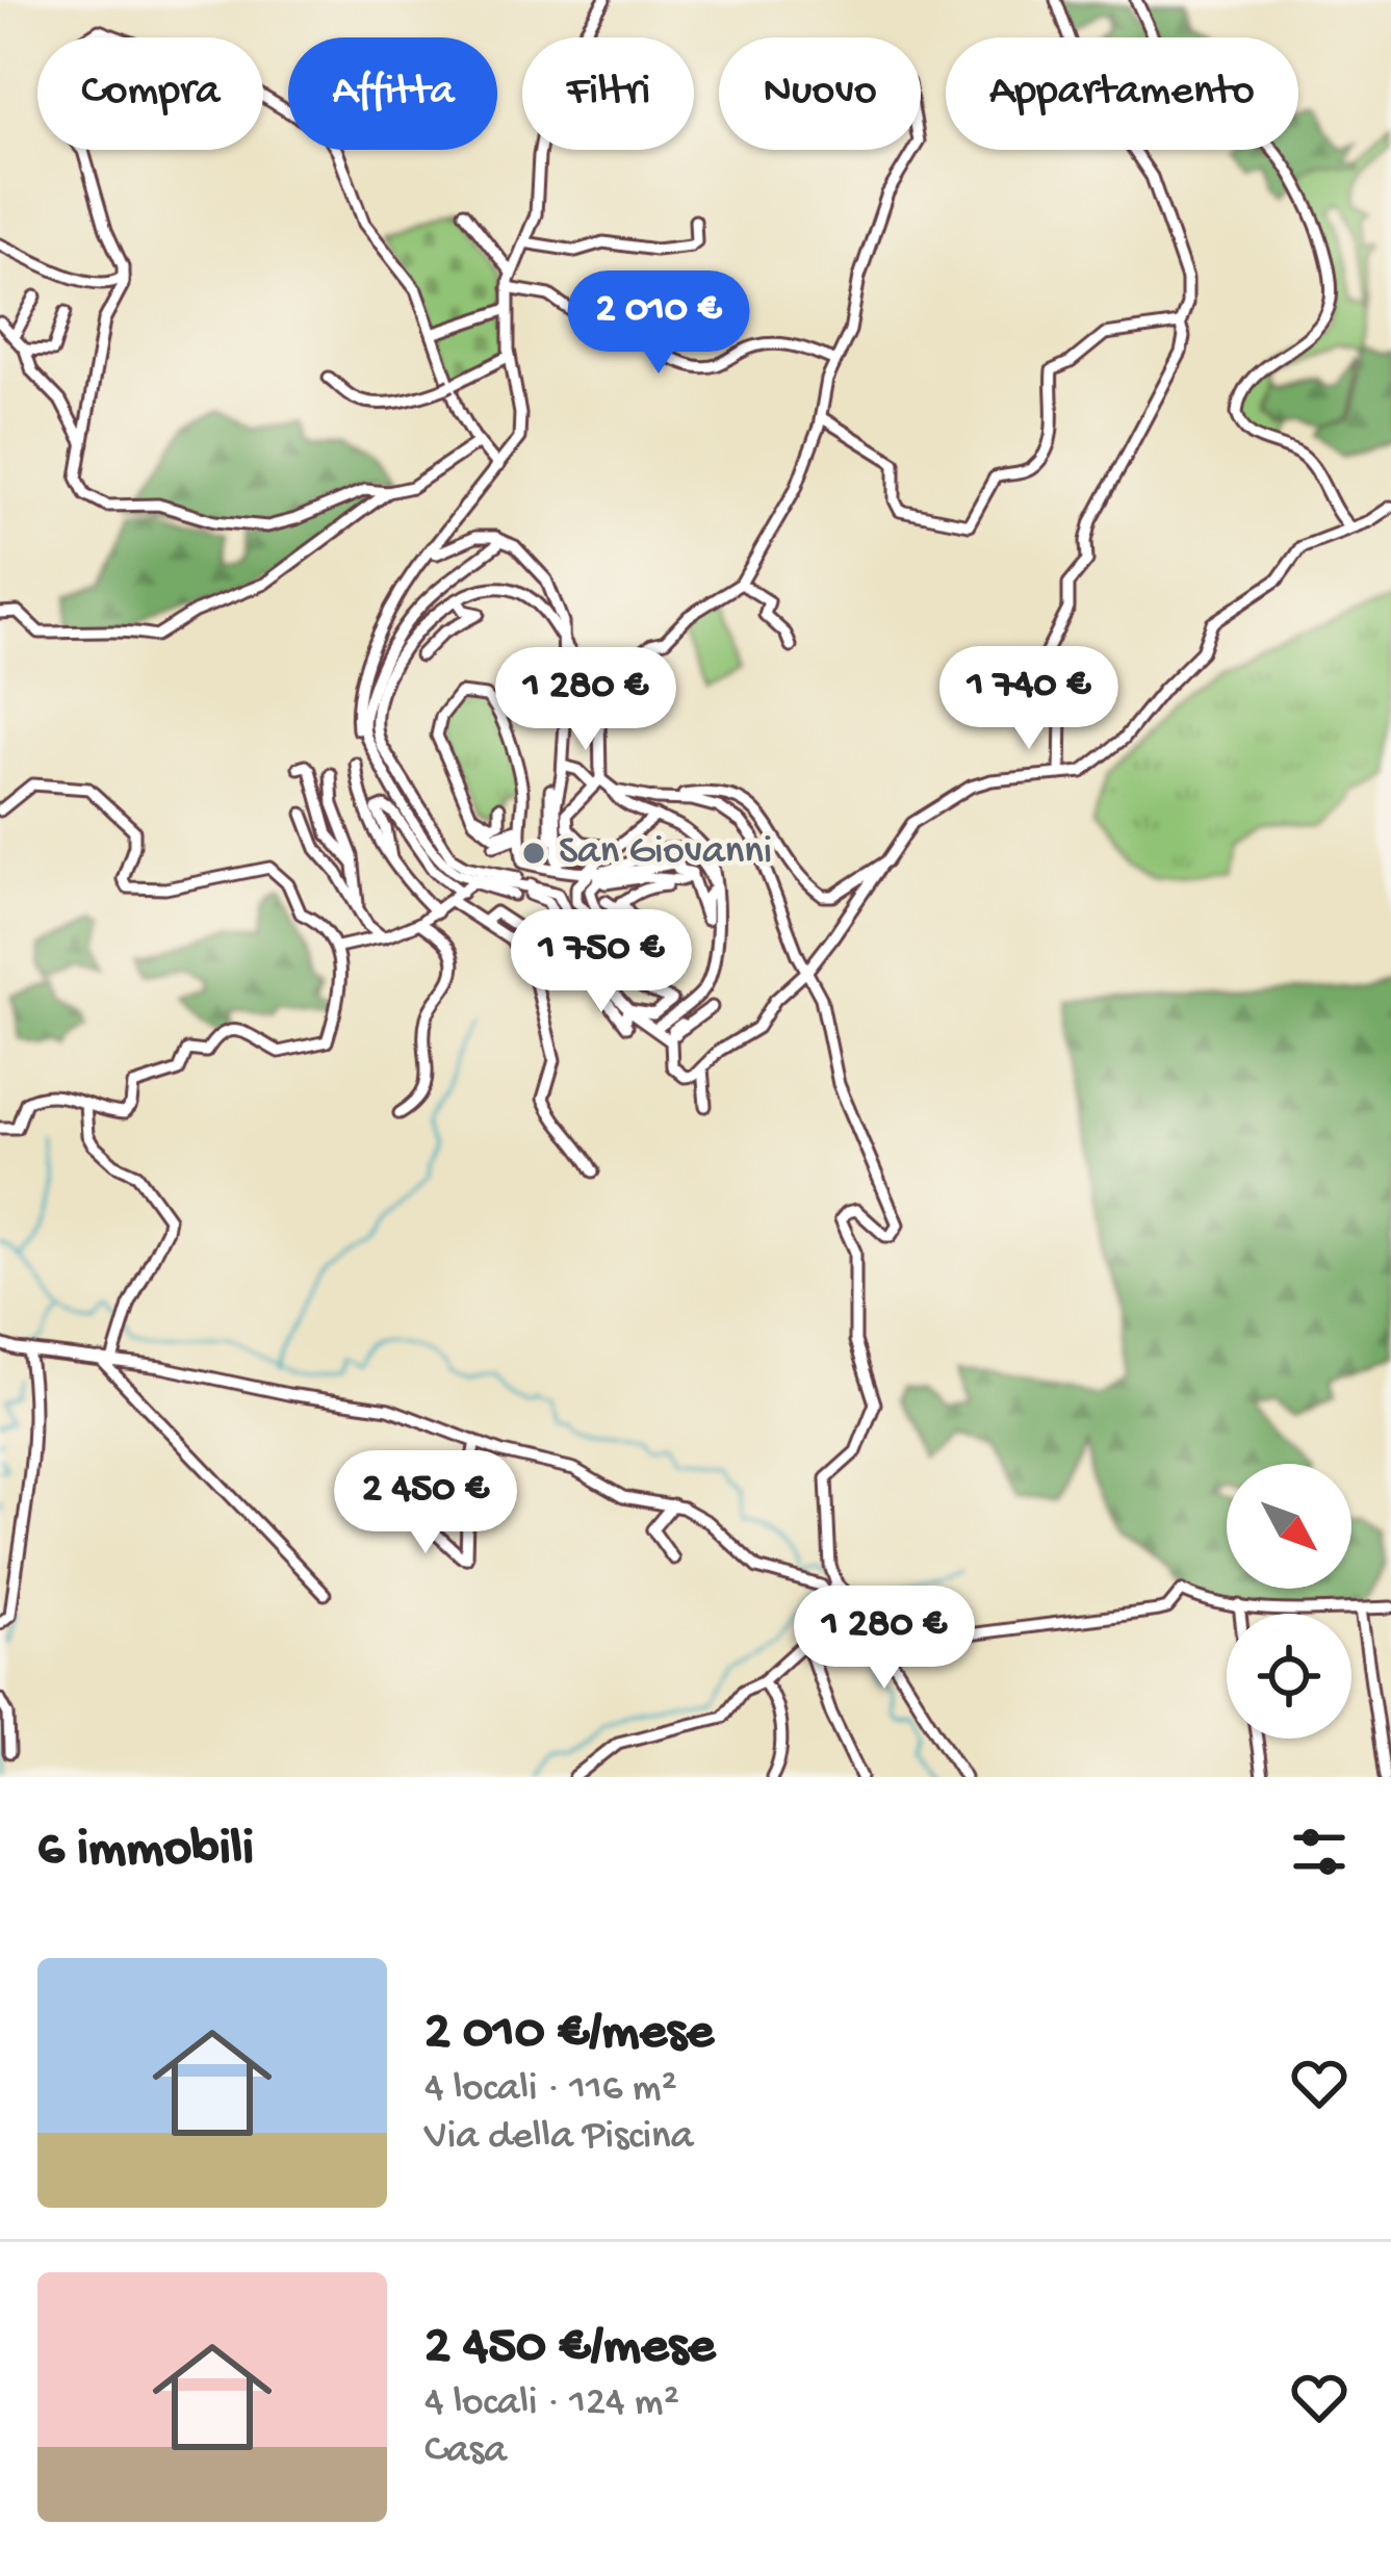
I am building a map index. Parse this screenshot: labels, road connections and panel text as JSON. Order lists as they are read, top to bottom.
{
  "places": ["San Giovanni"],
  "north": "bottom right",
  "page": {
    "chip": [
      "Compra",
      "Affitta",
      "Filtri",
      "Nuovo",
      "Appartamento"
    ],
    "price": [
      "2 010 €",
      "1 740 €",
      "1 280 €",
      "1 750 €",
      "2 450 €",
      "1 280 €"
    ],
    "heading": "6 immobili",
    "list": [
      {
        "name": "2 010 €/mese",
        "note": "4 locali · 116 m² · Via della Piscina"
      },
      {
        "name": "2 450 €/mese",
        "note": "4 locali · 124 m² · Casa"
      }
    ]
  }
}
